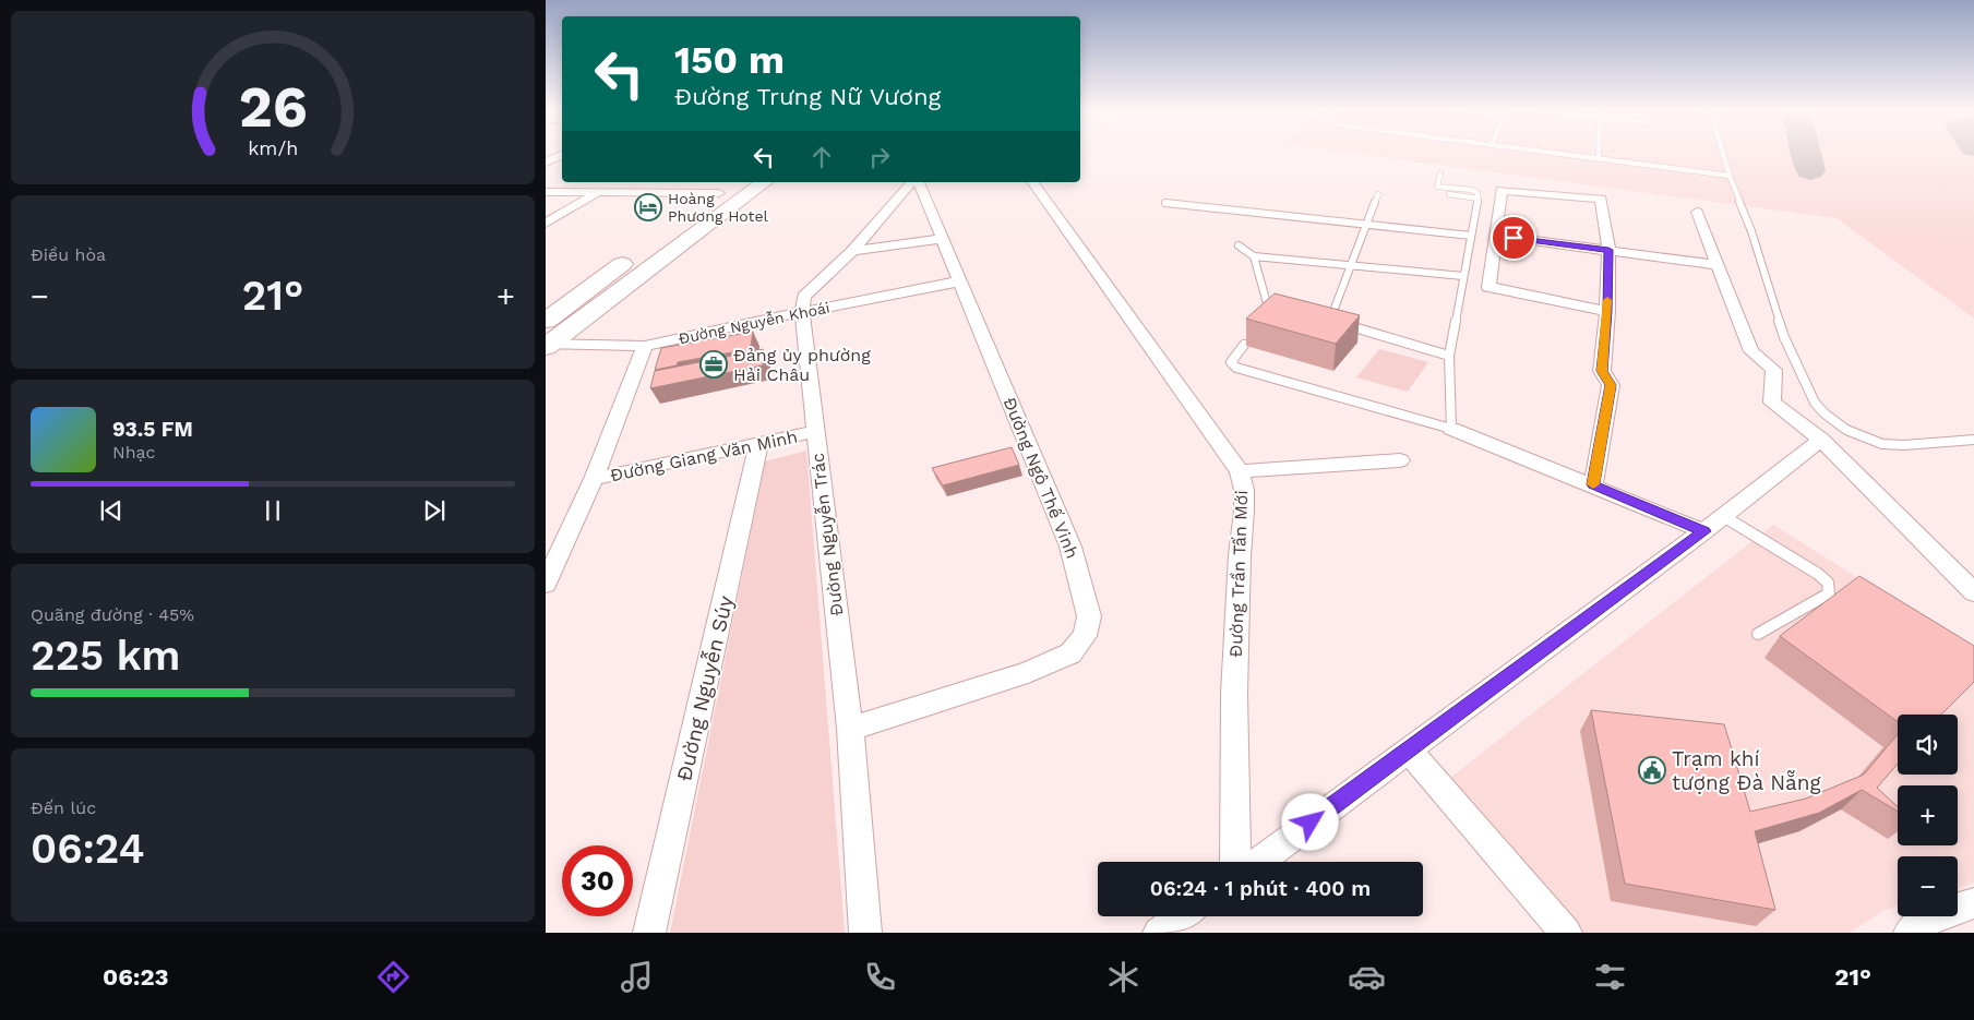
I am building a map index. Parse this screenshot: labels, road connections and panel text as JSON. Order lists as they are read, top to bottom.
{
  "streets": {
    "street": [
      "Đường Nguyễn Khoái",
      "Đường Giang Văn Minh",
      "Đường Ngô Thế Vinh",
      "Đường Nguyễn Trác",
      "Đường Trần Tấn Mới",
      "Đường Nguyễn Súy"
    ]
  },
  "crossings": [
    ["Đường Nguyễn Khoái", "Đường Giang Văn Minh"],
    ["Đường Nguyễn Khoái", "Đường Ngô Thế Vinh"],
    ["Đường Nguyễn Khoái", "Đường Nguyễn Trác"],
    ["Đường Giang Văn Minh", "Đường Nguyễn Trác"],
    ["Đường Giang Văn Minh", "Đường Nguyễn Súy"],
    ["Đường Ngô Thế Vinh", "Đường Nguyễn Trác"]
  ],
  "places": {
    "hotel": ["Hoàng Phương Hotel"],
    "office": ["Đảng ủy phường Hải Châu"],
    "public building": ["Trạm khí tượng Đà Nẵng"]
  },
  "page": {
    "turn": ["150 m", "Đường Trưng Nữ Vương"],
    "tile": [
      "Điều hòa",
      ["Quãng đường · 45%", "225 km"],
      ["Đến lúc", "06:24"]
    ],
    "heat": ["−", "21°", "+"],
    "song": ["93.5 FM", "Nhạc"],
    "map_buttons": ["+", "−"],
    "limit": "30",
    "trip": "06:24 · 1 phút · 400 m",
    "tabs": ["06:23", "21°"],
    "gauge": ["26", "km/h"]
  }
}
